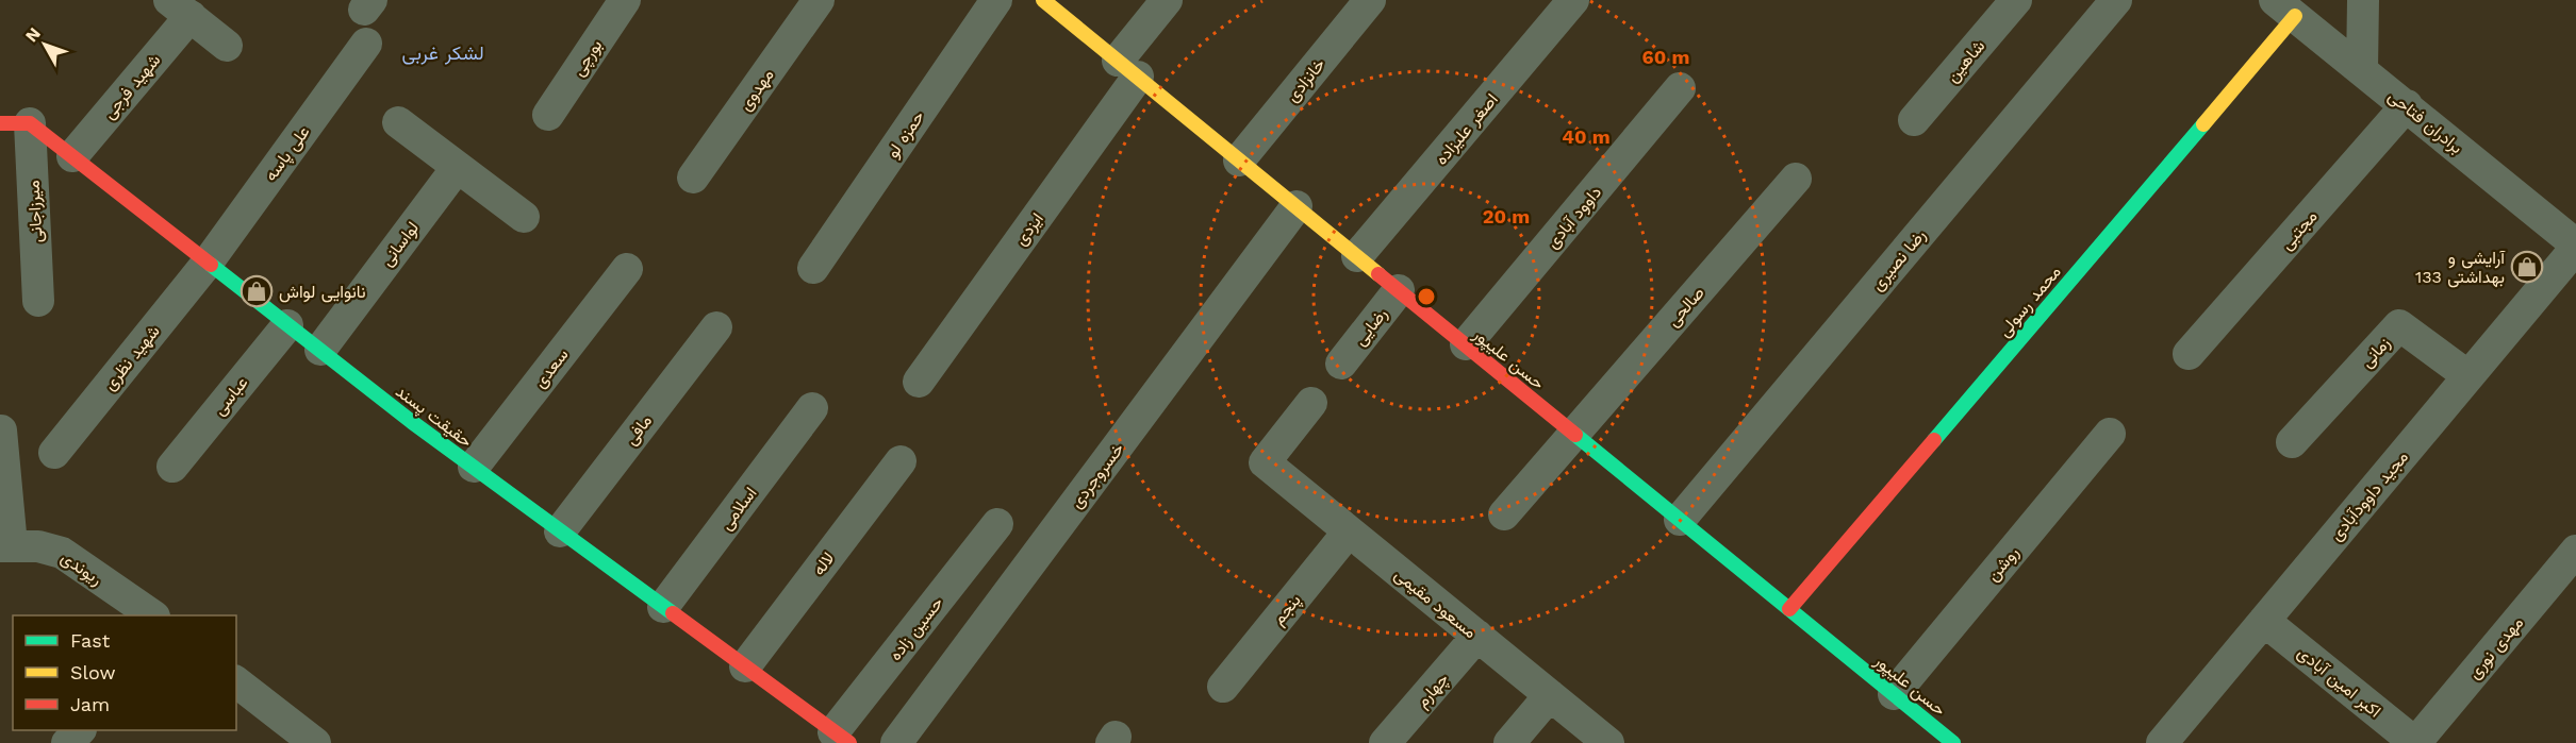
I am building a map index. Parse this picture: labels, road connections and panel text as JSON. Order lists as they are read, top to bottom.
{
  "streets": {
    "street": [
      "بورچی",
      "شاهین",
      "خانزادی",
      "شهید فرجی",
      "مهدوی",
      "برادران فتاحی",
      "اصغر علیزاده",
      "حمزه لو",
      "علی پاسه",
      "میرزاجانی",
      "داوود آبادی",
      "ایزدی",
      "مجتبی",
      "لواسانی",
      "رضا نصیری",
      "محمد رسولی",
      "صالحی",
      "رضایی",
      "زمانی",
      "شهید نظری",
      "حسن علیپور",
      "سعدی",
      "عباسی",
      "حقیقت پسند",
      "مافی",
      "خسروجردی",
      "مجید داوودآبادی",
      "اسلامی",
      "لاله",
      "روشن",
      "ریوندی",
      "مسعود مقیمی",
      "پنجم",
      "حسین زاده",
      "مهدی نوری",
      "اکبر امین آبادی",
      "چهارم"
    ]
  },
  "crossings": [
    ["خانزادی", "حسن علیپور"],
    ["شهید فرجی", "حقیقت پسند"],
    ["برادران فتاحی", "مجتبی"],
    ["برادران فتاحی", "محمد رسولی"],
    ["برادران فتاحی", "مجید داوودآبادی"],
    ["اصغر علیزاده", "حسن علیپور"],
    ["علی پاسه", "شهید نظری"],
    ["علی پاسه", "حقیقت پسند"],
    ["میرزاجانی", "حقیقت پسند"],
    ["داوود آبادی", "حسن علیپور"],
    ["ایزدی", "حسن علیپور"],
    ["لواسانی", "حقیقت پسند"],
    ["رضا نصیری", "حسن علیپور"],
    ["محمد رسولی", "حسن علیپور"],
    ["صالحی", "حسن علیپور"],
    ["رضایی", "حسن علیپور"],
    ["زمانی", "مجید داوودآبادی"],
    ["شهید نظری", "حقیقت پسند"],
    ["حسن علیپور", "خسروجردی"],
    ["حسن علیپور", "روشن"],
    ["سعدی", "حقیقت پسند"],
    ["عباسی", "حقیقت پسند"],
    ["حقیقت پسند", "مافی"],
    ["حقیقت پسند", "اسلامی"],
    ["حقیقت پسند", "لاله"],
    ["حقیقت پسند", "حسین زاده"],
    ["مجید داوودآبادی", "اکبر امین آبادی"],
    ["مسعود مقیمی", "پنجم"],
    ["مسعود مقیمی", "چهارم"],
    ["مهدی نوری", "اکبر امین آبادی"]
  ],
  "districts": ["لشکر غربی"],
  "places": {
    "shop": ["آرایشی و بهداشتی 133", "نانوایی لواش"]
  },
  "legend": ["Fast", "Slow", "Jam"],
  "north": "top left",
  "rings": ["60 m", "40 m", "20 m"]
}
